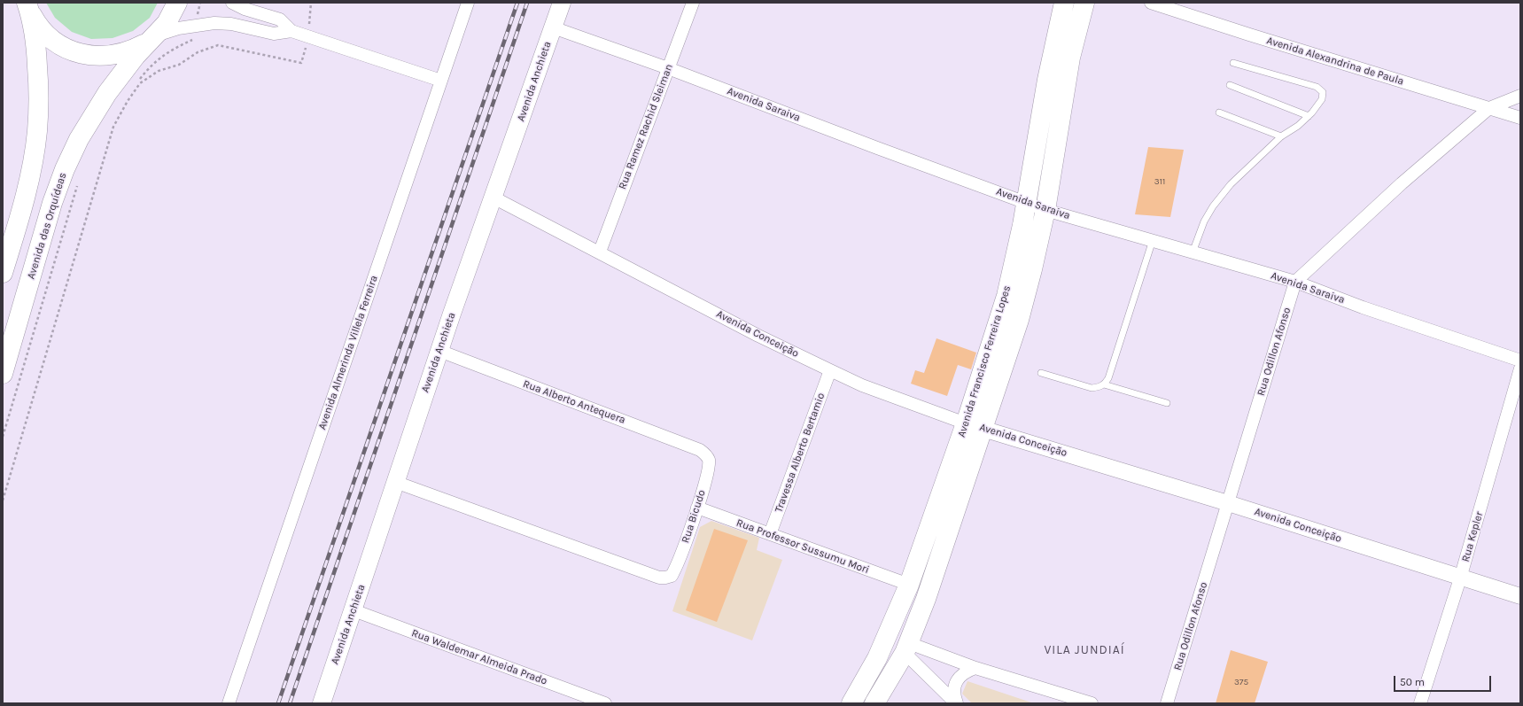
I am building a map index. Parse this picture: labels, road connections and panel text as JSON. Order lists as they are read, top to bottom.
{
  "streets": {
    "main road": ["Avenida Anchieta", "Avenida das Orquídeas", "Avenida Francisco Ferreira Lopes"],
    "street": [
      "Avenida Alexandrina de Paula",
      "Avenida Saraiva",
      "Rua Ramez Rachid Sleiman",
      "Avenida Conceição",
      "Rua Odillon Afonso",
      "Avenida Almerinda Villela Ferreira",
      "Rua Alberto Antequera",
      "Travessa Alberto Bertamio",
      "Rua Bicudo",
      "Rua Kepler",
      "Rua Professor Sussumu Mori",
      "Rua Waldemar Almeida Prado"
    ]
  },
  "crossings": [
    ["Avenida Anchieta", "Avenida Saraiva"],
    ["Avenida Anchieta", "Avenida Conceição"],
    ["Avenida Anchieta", "Rua Alberto Antequera"],
    ["Avenida Anchieta", "Rua Bicudo"],
    ["Avenida Anchieta", "Rua Waldemar Almeida Prado"],
    ["Avenida Saraiva", "Rua Ramez Rachid Sleiman"],
    ["Avenida Saraiva", "Rua Odillon Afonso"],
    ["Avenida Saraiva", "Avenida Francisco Ferreira Lopes"],
    ["Rua Ramez Rachid Sleiman", "Avenida Conceição"],
    ["Avenida Conceição", "Rua Odillon Afonso"],
    ["Avenida Conceição", "Avenida Francisco Ferreira Lopes"],
    ["Avenida Conceição", "Travessa Alberto Bertamio"],
    ["Avenida Conceição", "Rua Kepler"],
    ["Avenida Francisco Ferreira Lopes", "Rua Professor Sussumu Mori"],
    ["Rua Alberto Antequera", "Rua Bicudo"],
    ["Travessa Alberto Bertamio", "Rua Professor Sussumu Mori"],
    ["Rua Bicudo", "Rua Professor Sussumu Mori"]
  ],
  "districts": ["VILA JUNDIAÍ"],
  "house_numbers": ["311", "375"],
  "scale_bar": "50 m"
}
